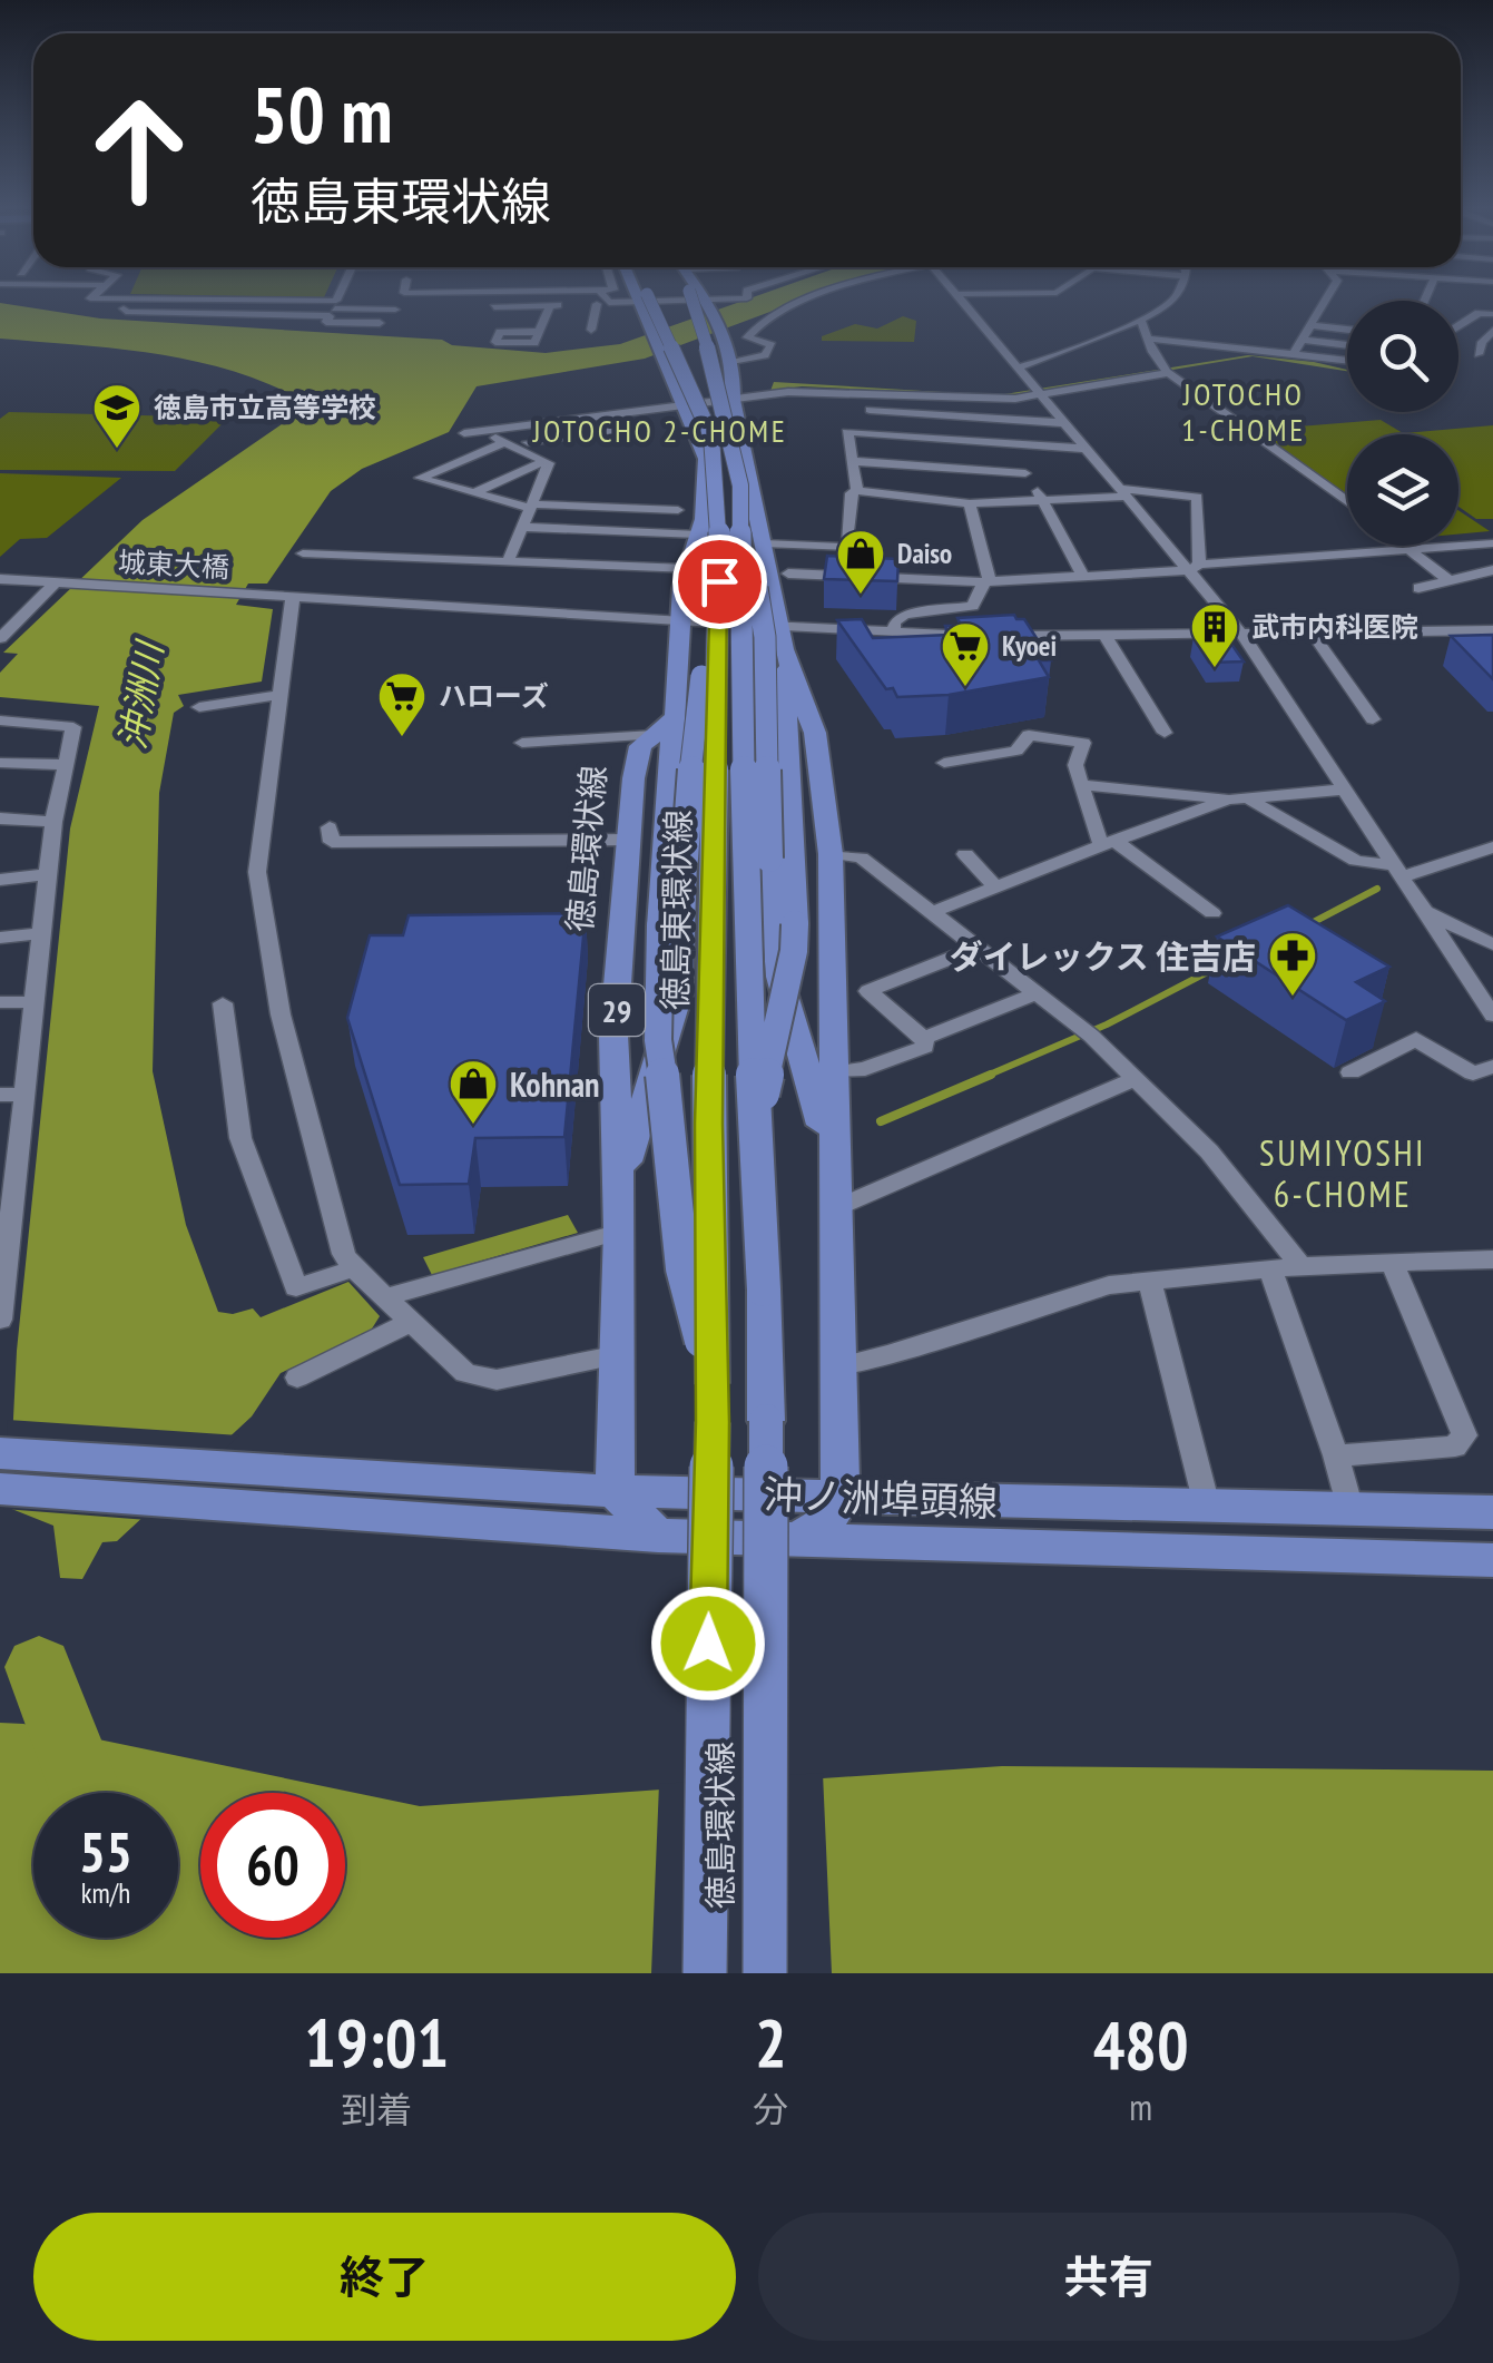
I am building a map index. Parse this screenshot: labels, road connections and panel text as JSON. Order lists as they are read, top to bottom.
{
  "streets": {
    "main road": [
      "徳島環状線",
      "徳島東環状線",
      "29",
      "沖ノ洲埠頭線"
    ],
    "street": ["城東大橋"]
  },
  "crossings": [
    ["城東大橋", "徳島環状線"],
    ["徳島環状線", "徳島東環状線"],
    ["徳島環状線", "29"],
    ["徳島環状線", "沖ノ洲埠頭線"],
    ["徳島東環状線", "29"]
  ],
  "districts": ["JOTOCHO 1-CHOME", "JOTOCHO 2-CHOME", "SUMIYOSHI 6-CHOME"],
  "water": ["沖洲川"],
  "places": {
    "school or university": ["徳島市立高等学校"],
    "shop": ["Daiso", "Kohnan"],
    "building": ["武市内科医院"],
    "supermarket": ["Kyoei", "ハローズ"],
    "pharmacy": ["ダイレックス 住吉店"]
  },
  "page": {
    "turn": ["50 m", "徳島東環状線"],
    "speed": "55 km/h",
    "limit": "60",
    "eta": [
      "19:01",
      "到着",
      "2",
      "分",
      "480",
      "m"
    ],
    "buttons": ["終了", "共有"]
  }
}
